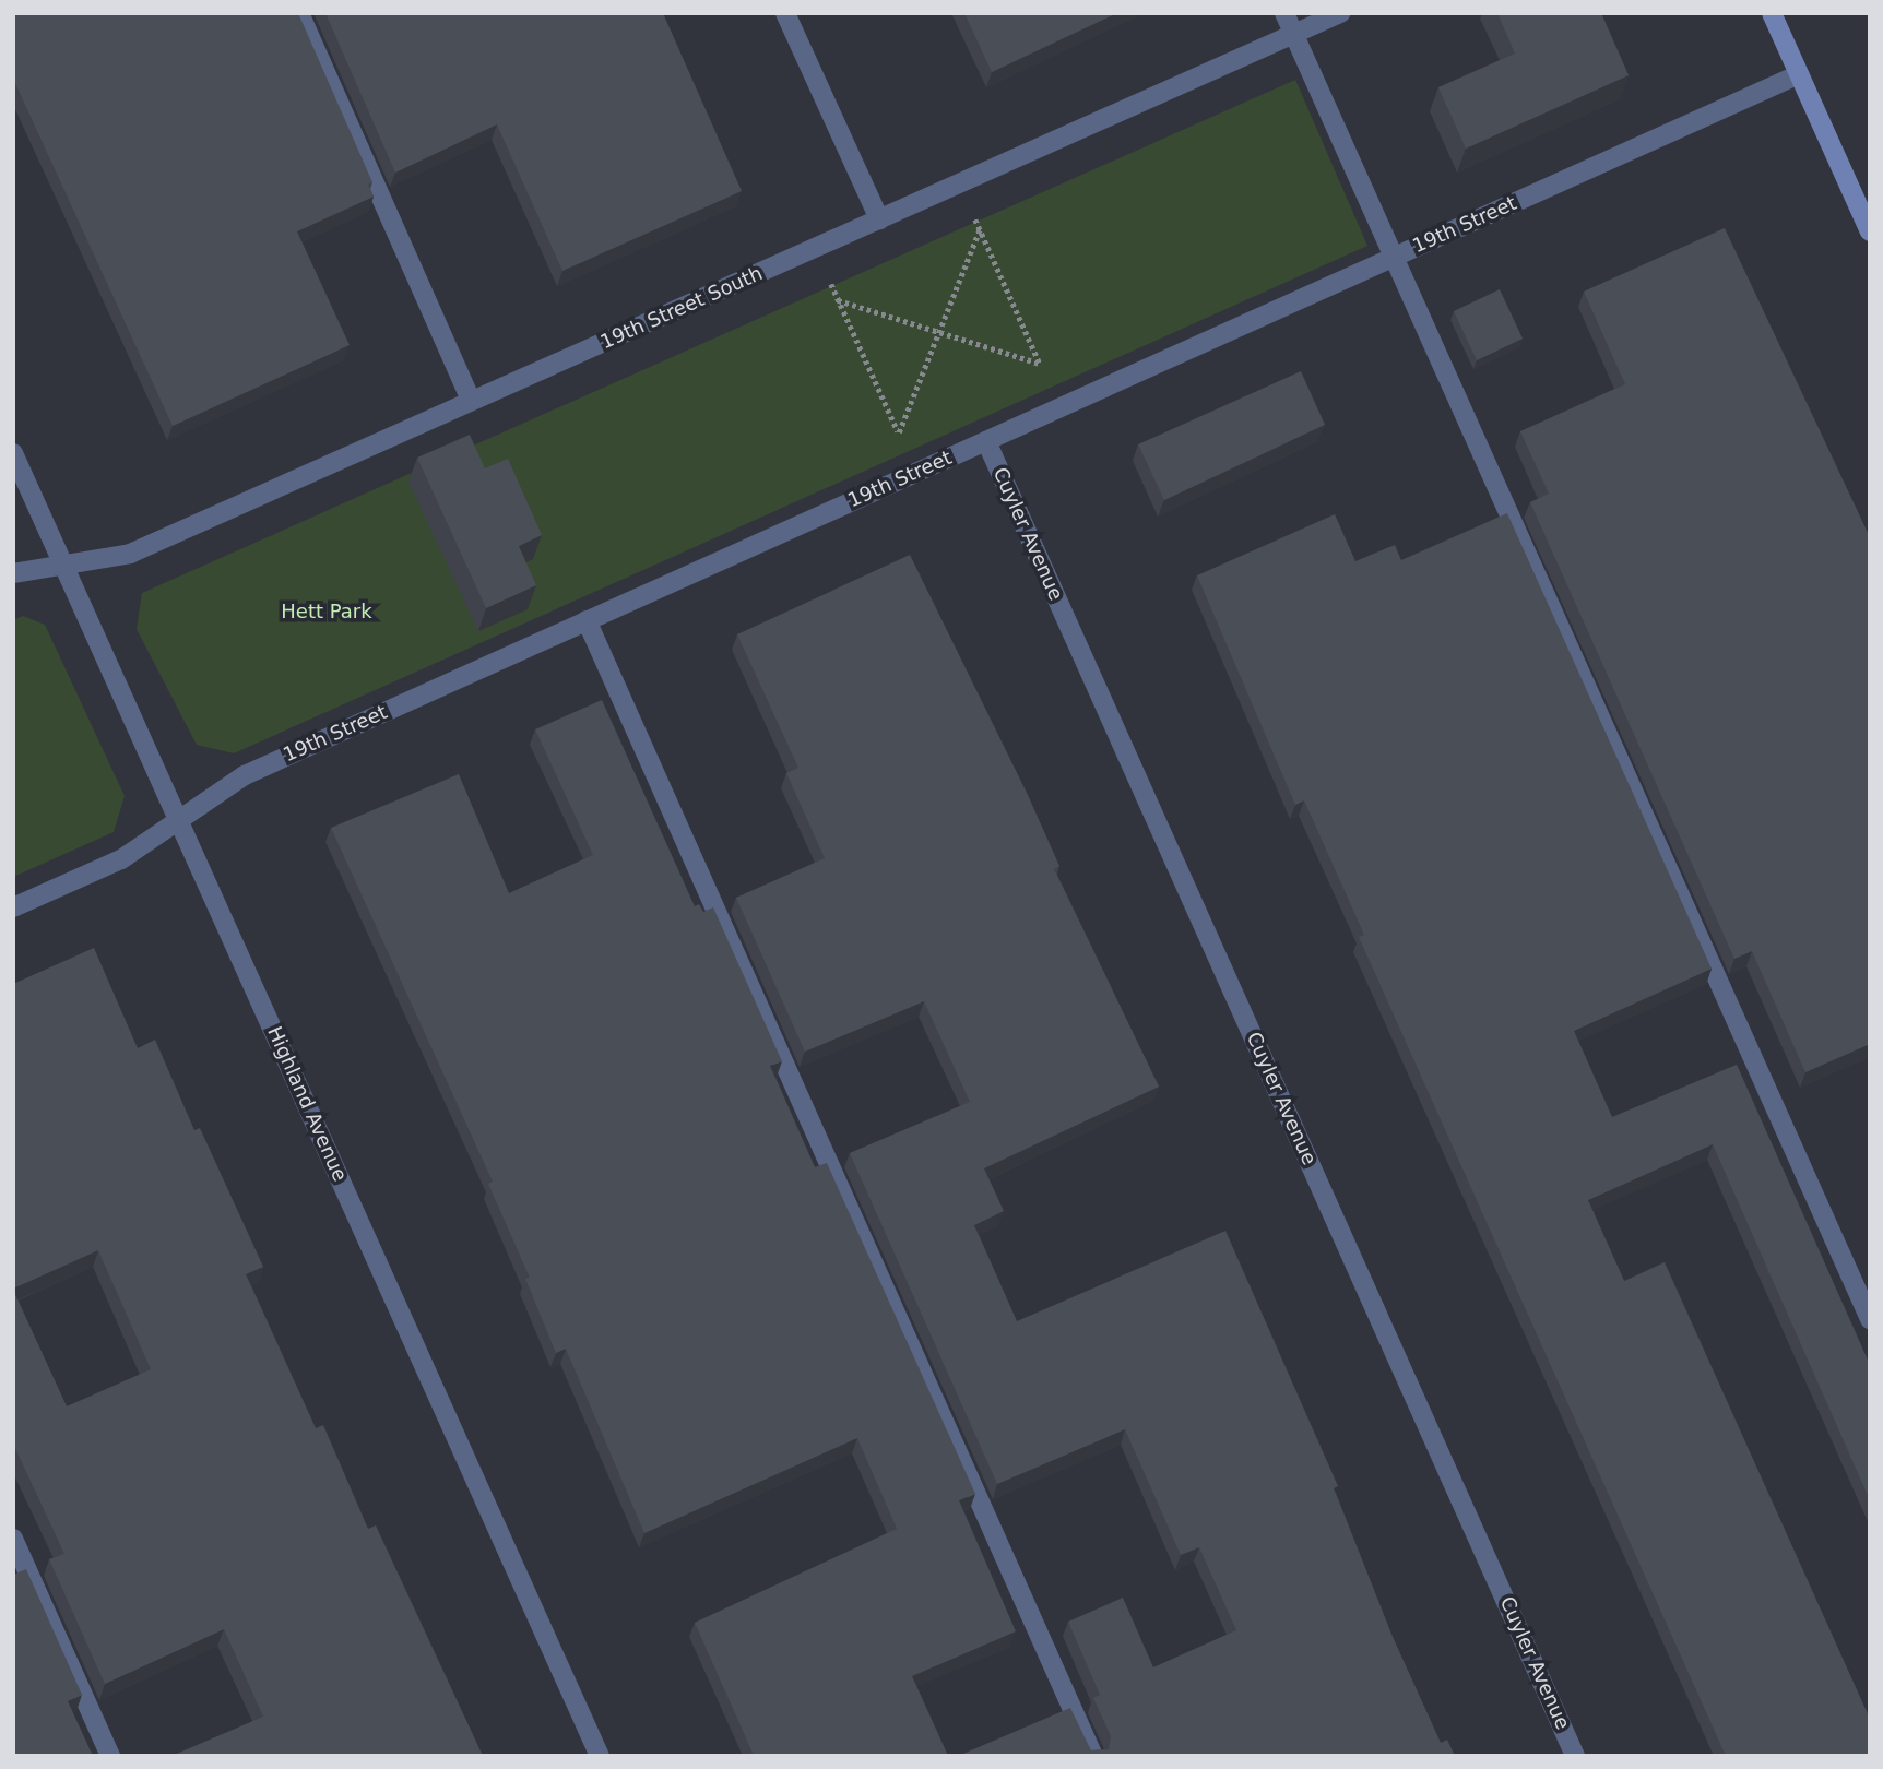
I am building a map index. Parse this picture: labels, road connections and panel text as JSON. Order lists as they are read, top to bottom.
{
  "streets": {
    "street": [
      "19th Street",
      "19th Street South",
      "Cuyler Avenue",
      "Highland Avenue"
    ]
  },
  "crossings": [
    ["19th Street", "Cuyler Avenue"],
    ["19th Street", "Highland Avenue"],
    ["19th Street South", "Highland Avenue"]
  ],
  "parks": ["Hett Park"]
}
